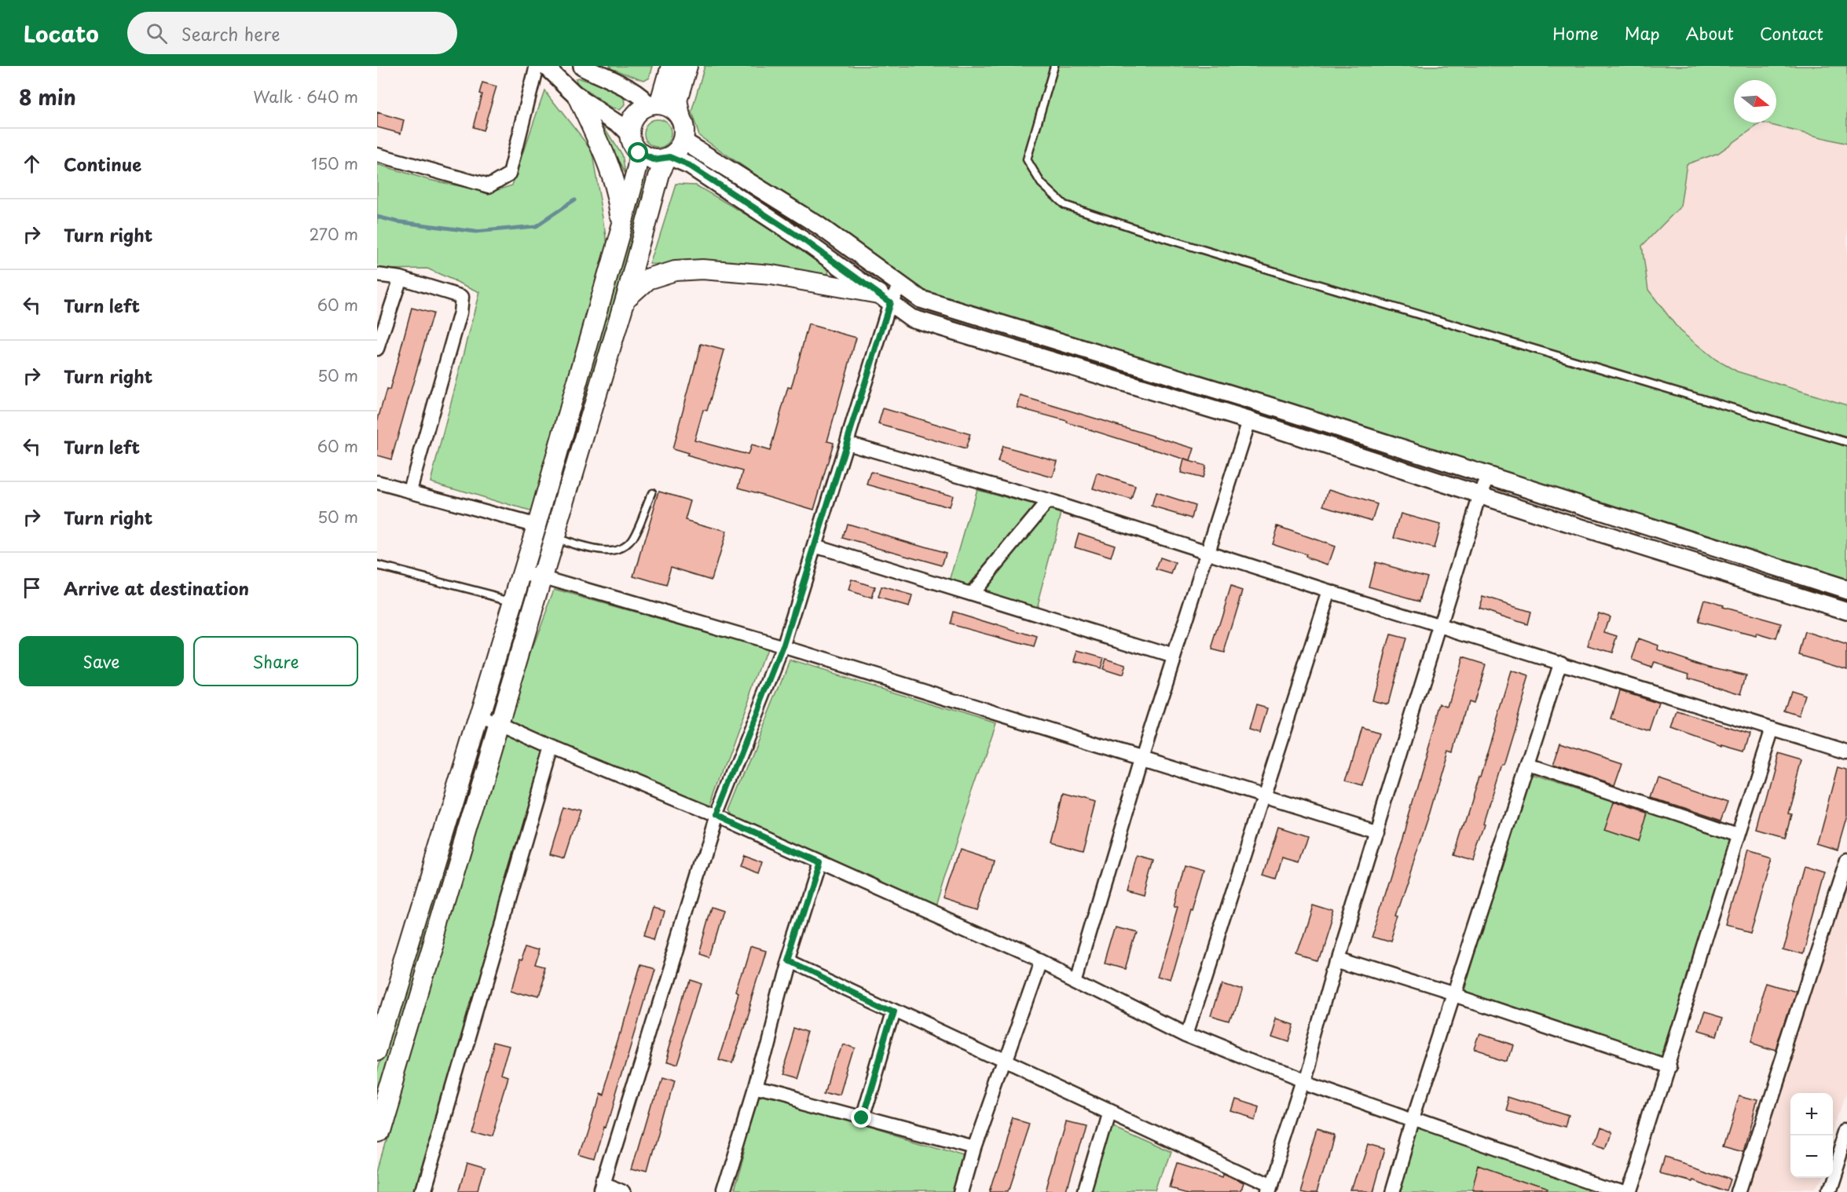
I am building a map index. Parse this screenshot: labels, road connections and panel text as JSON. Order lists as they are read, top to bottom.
{
  "north": "right",
  "page": {
    "header": "Locato",
    "search": "Search here",
    "nav": [
      "Home",
      "Map",
      "About",
      "Contact"
    ],
    "heading": ["8 min", "Walk · 640 m"],
    "list": [
      ["Continue", "150 m"],
      ["Turn right", "270 m"],
      ["Turn left", "60 m"],
      ["Turn right", "50 m"],
      ["Turn left", "60 m"],
      ["Turn right", "50 m"],
      "Arrive at destination"
    ],
    "buttons": ["Save", "Share"],
    "map_buttons": ["+", "−"]
  }
}
